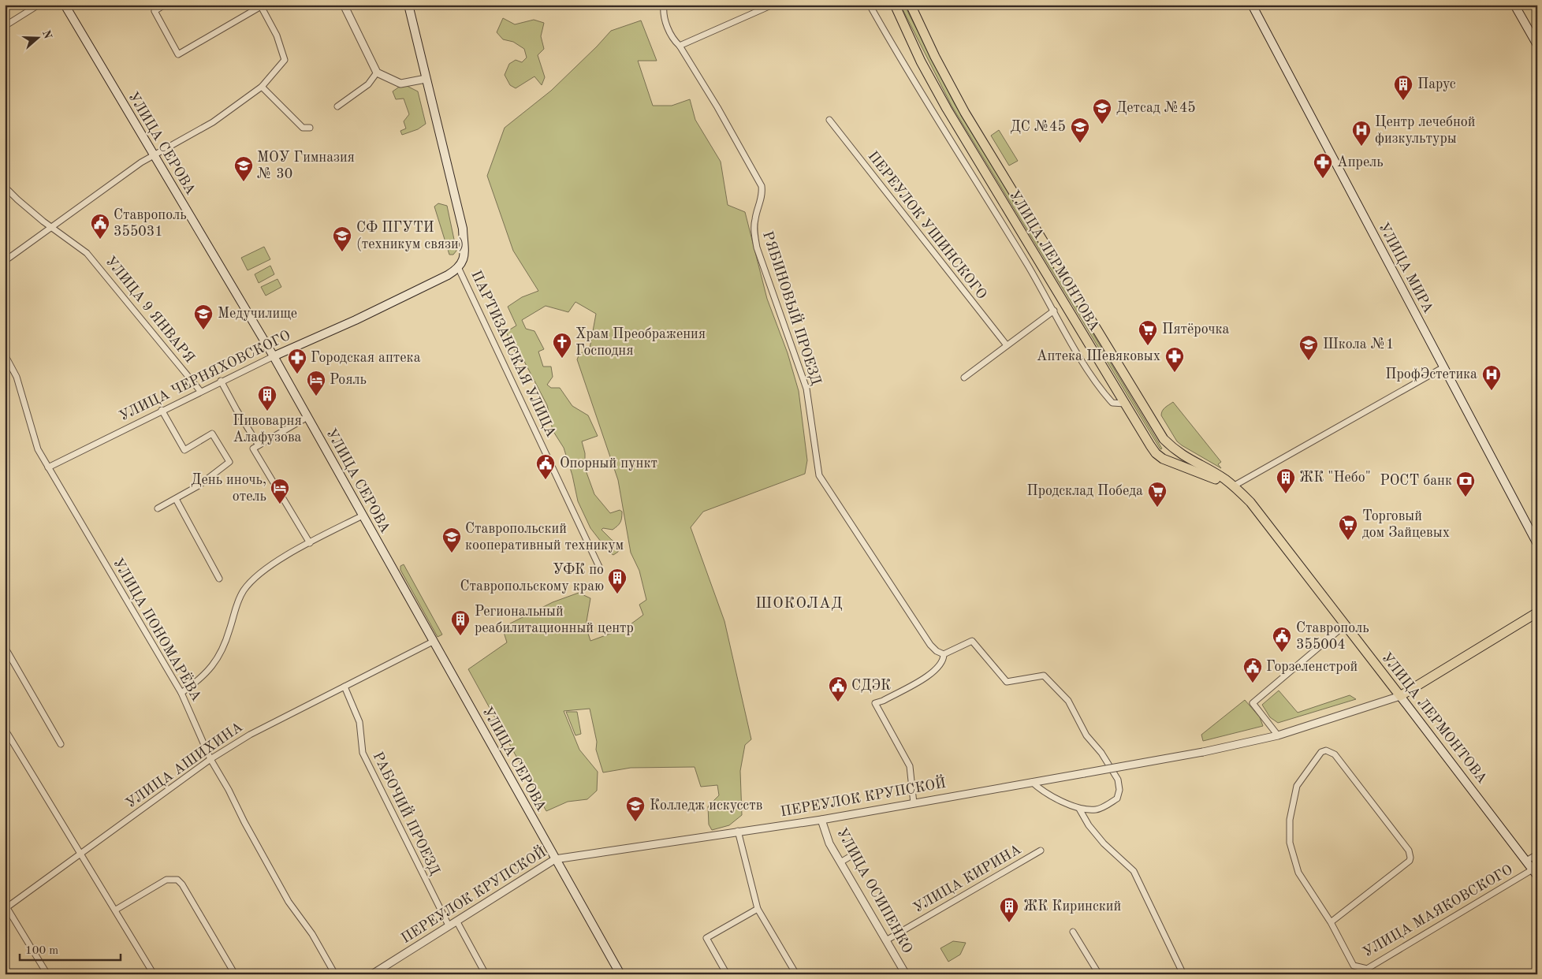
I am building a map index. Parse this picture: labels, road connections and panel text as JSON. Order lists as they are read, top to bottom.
{
  "streets": {
    "main road": [
      "УЛИЦА СЕРОВА",
      "УЛИЦА ЛЕРМОНТОВА",
      "УЛИЦА МИРА",
      "ПАРТИЗАНСКАЯ УЛИЦА",
      "УЛИЦА ЧЕРНЯХОВСКОГО"
    ],
    "street": [
      "ПЕРЕУЛОК УШИНСКОГО",
      "РЯБИНОВЫЙ ПРОЕЗД",
      "УЛИЦА 9 ЯНВАРЯ",
      "УЛИЦА ПОНОМАРЁВА",
      "УЛИЦА АШИХИНА",
      "ПЕРЕУЛОК КРУПСКОЙ",
      "РАБОЧИЙ ПРОЕЗД",
      "УЛИЦА КИРИНА",
      "УЛИЦА ОСИПЕНКО",
      "УЛИЦА МАЯКОВСКОГО"
    ]
  },
  "crossings": [
    ["УЛИЦА СЕРОВА", "УЛИЦА ЧЕРНЯХОВСКОГО"],
    ["УЛИЦА СЕРОВА", "УЛИЦА АШИХИНА"],
    ["УЛИЦА СЕРОВА", "ПЕРЕУЛОК КРУПСКОЙ"],
    ["УЛИЦА ЛЕРМОНТОВА", "УЛИЦА МАЯКОВСКОГО"],
    ["УЛИЦА 9 ЯНВАРЯ", "УЛИЦА ЧЕРНЯХОВСКОГО"],
    ["ПАРТИЗАНСКАЯ УЛИЦА", "УЛИЦА ЧЕРНЯХОВСКОГО"],
    ["УЛИЦА ЧЕРНЯХОВСКОГО", "УЛИЦА ПОНОМАРЁВА"],
    ["УЛИЦА ПОНОМАРЁВА", "УЛИЦА АШИХИНА"],
    ["УЛИЦА АШИХИНА", "РАБОЧИЙ ПРОЕЗД"],
    ["ПЕРЕУЛОК КРУПСКОЙ", "РАБОЧИЙ ПРОЕЗД"],
    ["ПЕРЕУЛОК КРУПСКОЙ", "УЛИЦА ОСИПЕНКО"],
    ["УЛИЦА КИРИНА", "УЛИЦА ОСИПЕНКО"]
  ],
  "districts": ["ШОКОЛАД"],
  "places": {
    "building": [
      "Парус",
      "Пивоварня Алафузова",
      "ЖК \"Небо\"",
      "УФК по Ставропольскому краю",
      "Региональный реабилитационный центр",
      "ЖК Киринский"
    ],
    "school or university": [
      "Детсад №45",
      "ДС №45",
      "МОУ Гимназия № 30",
      "СФ ПГУТИ (техникум связи)",
      "Медучилище",
      "Школа №1",
      "Ставропольский кооперативный техникум",
      "Колледж искусств"
    ],
    "hospital": ["Центр лечебной физкультуры", "ПрофЭстетика"],
    "pharmacy": ["Апрель", "Аптека Шевяковых", "Городская аптека"],
    "public building": [
      "Ставрополь 355031",
      "Опорный пункт",
      "Ставрополь 355004",
      "Горзеленстрой",
      "СДЭК"
    ],
    "supermarket": ["Пятёрочка", "Продсклад Победа", "Торговый дом Зайцевых"],
    "church": ["Храм Преображения Господня"],
    "hotel": ["Рояль", "День иночь, отель"],
    "bank": ["РОСТ банк"]
  },
  "scale_bar": "100 m",
  "north": "right"
}
